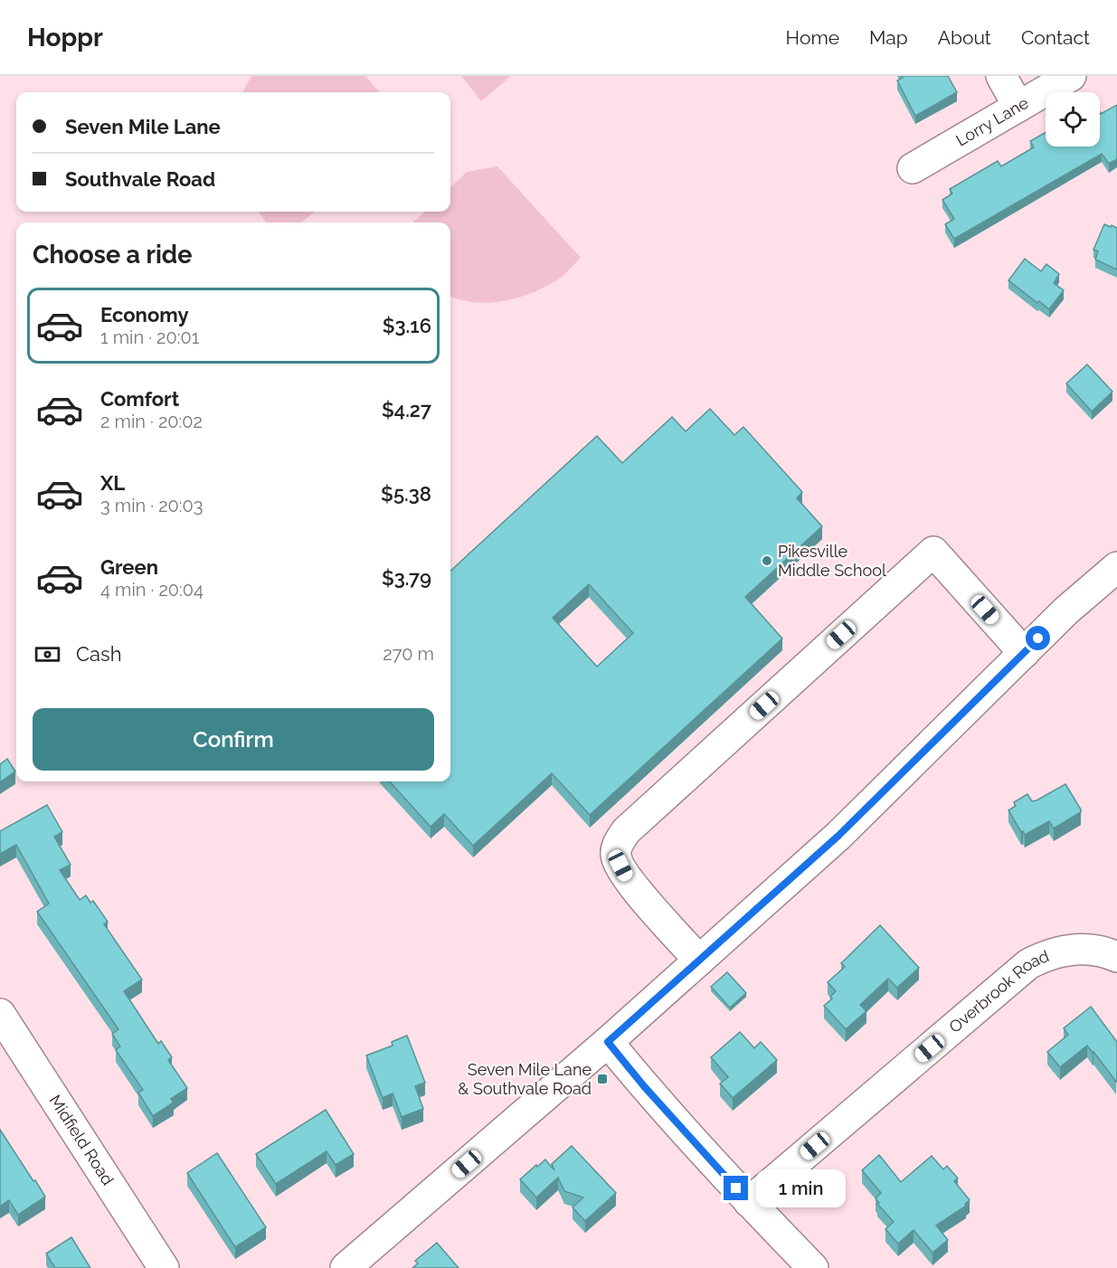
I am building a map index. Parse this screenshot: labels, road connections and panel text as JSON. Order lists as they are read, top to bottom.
{
  "streets": {
    "street": ["Lorry Lane", "Overbrook Road", "Midfield Road"]
  },
  "places": {
    "other": ["Pikesville Middle School"],
    "transit": ["Seven Mile Lane & Southvale Road"]
  },
  "page": {
    "header": "Hoppr",
    "nav": [
      "Home",
      "Map",
      "About",
      "Contact"
    ],
    "banner": ["Seven Mile Lane", "Southvale Road"],
    "heading": "Choose a ride",
    "list": [
      {
        "name": "Economy",
        "note": "1 min · 20:01",
        "value": "$3.16"
      },
      {
        "name": "Comfort",
        "note": "2 min · 20:02",
        "value": "$4.27"
      },
      {
        "name": "XL",
        "note": "3 min · 20:03",
        "value": "$5.38"
      },
      {
        "name": "Green",
        "note": "4 min · 20:04",
        "value": "$3.79"
      }
    ],
    "pay": ["Cash", "270 m"],
    "buttons": "Confirm",
    "bubble": "1 min"
  }
}
